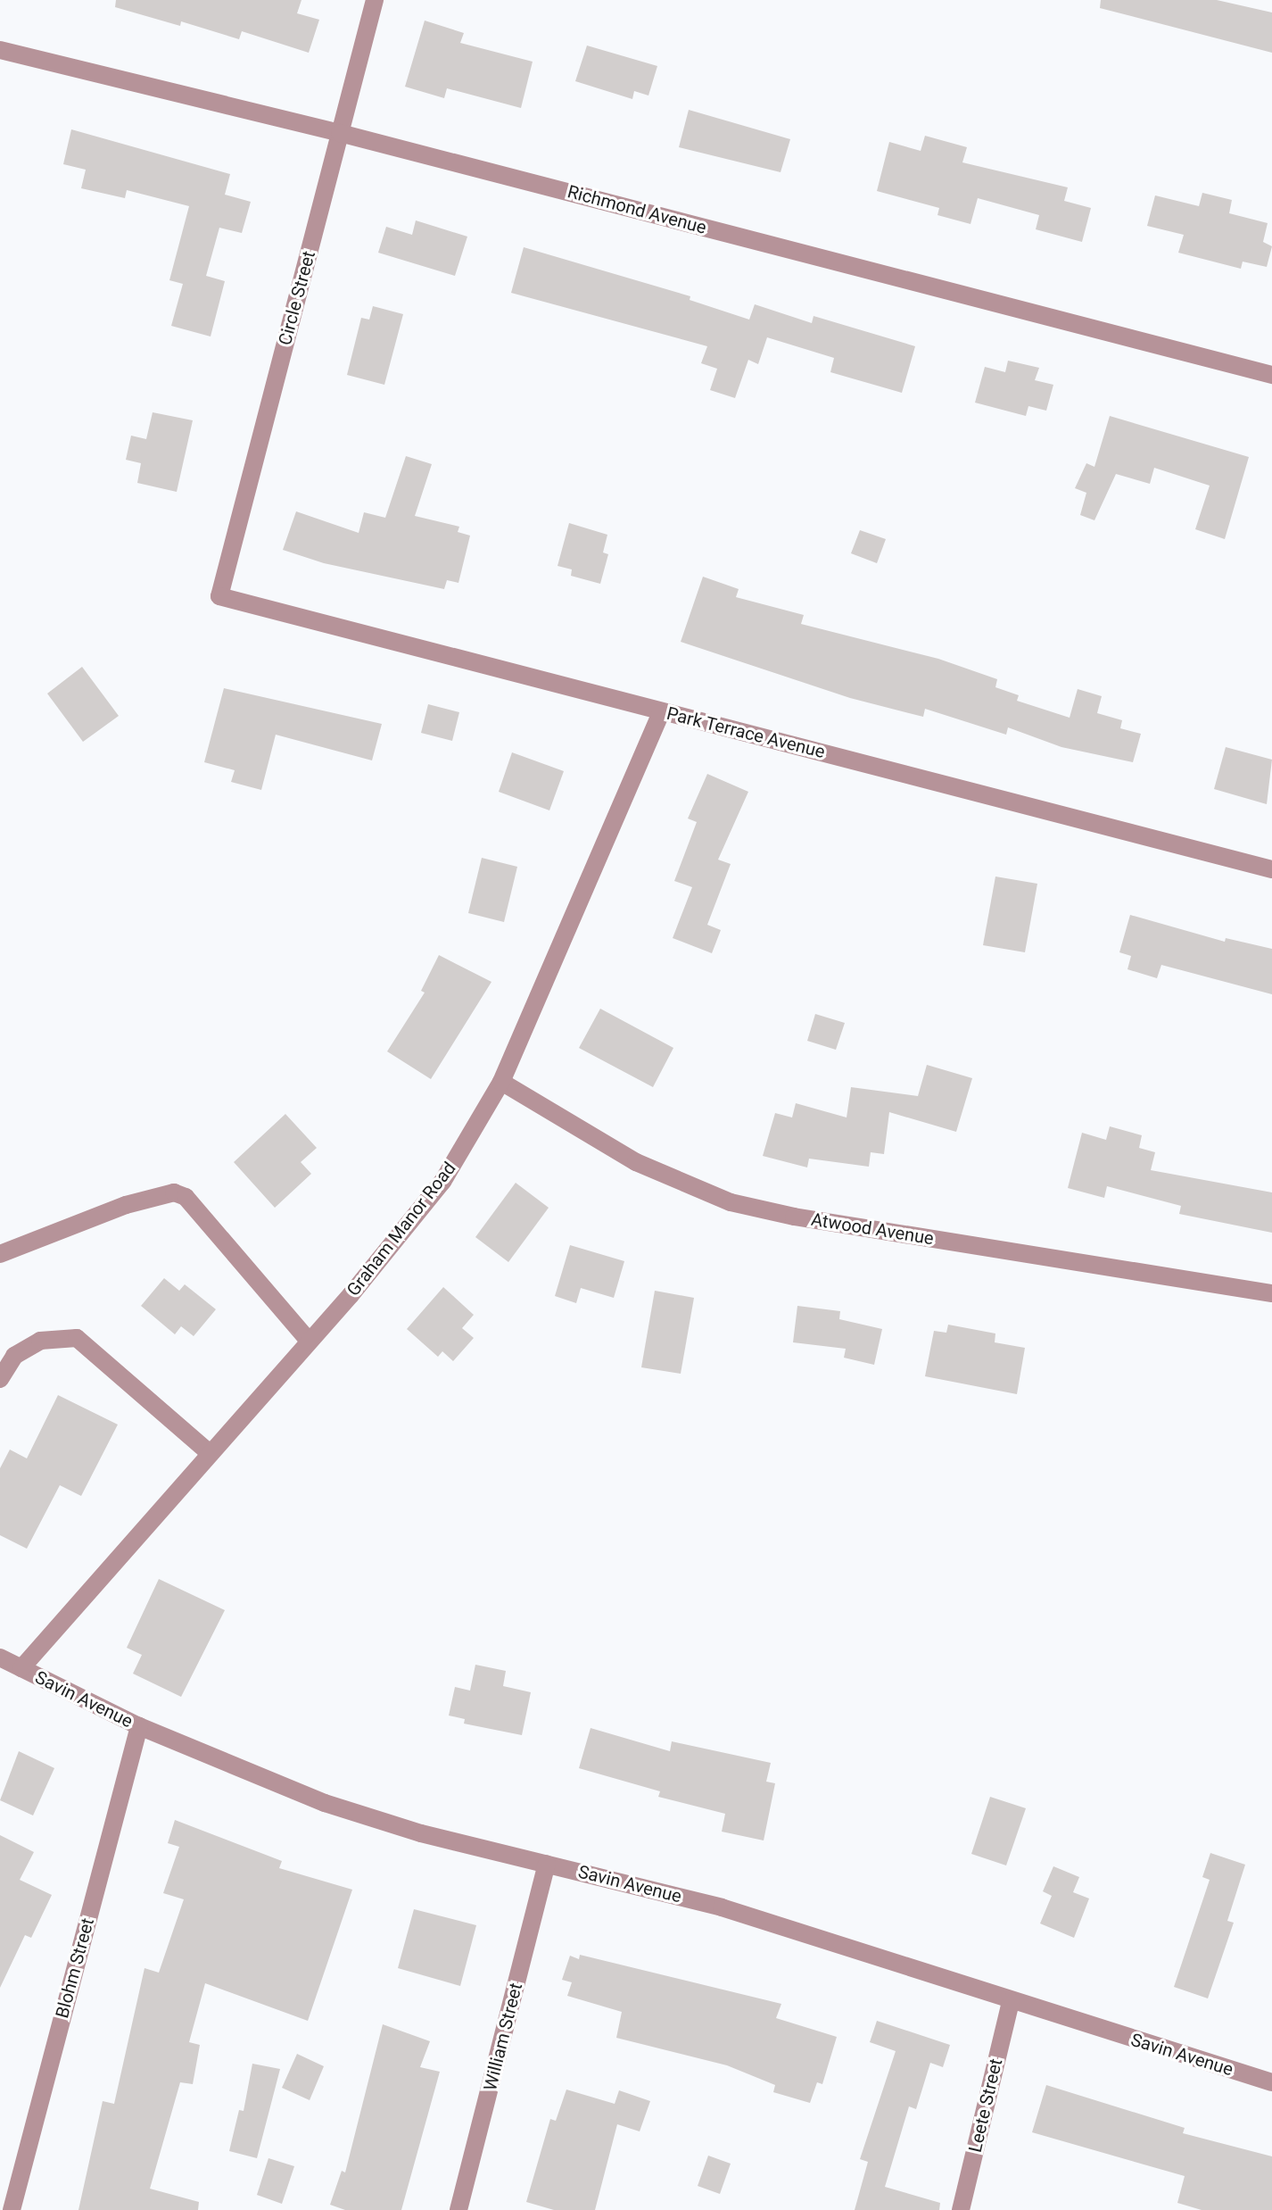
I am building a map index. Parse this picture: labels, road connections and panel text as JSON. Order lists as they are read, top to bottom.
{
  "streets": {
    "street": [
      "Richmond Avenue",
      "Circle Street",
      "Park Terrace Avenue",
      "Graham Manor Road",
      "Atwood Avenue",
      "Savin Avenue",
      "Blohm Street",
      "William Street",
      "Leete Street"
    ]
  },
  "crossings": [
    ["Richmond Avenue", "Circle Street"],
    ["Circle Street", "Park Terrace Avenue"],
    ["Park Terrace Avenue", "Graham Manor Road"],
    ["Graham Manor Road", "Atwood Avenue"],
    ["Graham Manor Road", "Savin Avenue"],
    ["Savin Avenue", "Blohm Street"],
    ["Savin Avenue", "William Street"],
    ["Savin Avenue", "Leete Street"]
  ]
}
